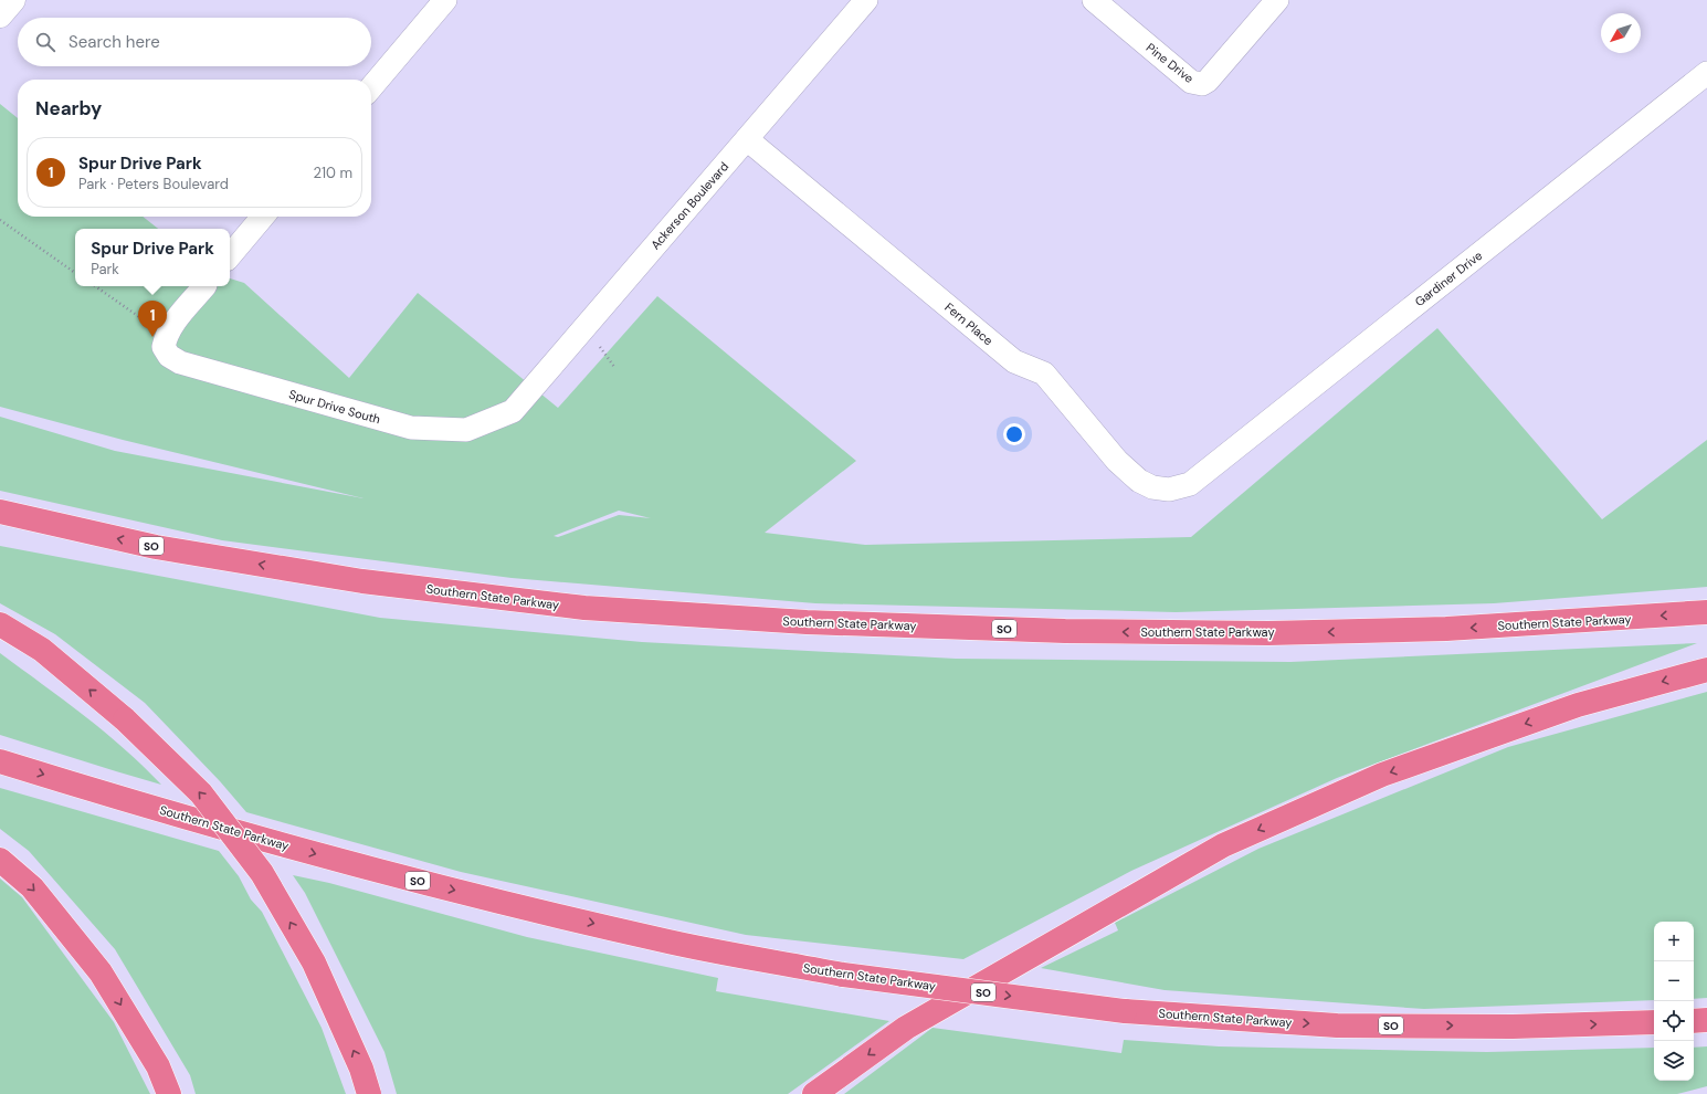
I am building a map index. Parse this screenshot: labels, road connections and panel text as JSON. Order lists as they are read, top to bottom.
{
  "streets": {
    "highway": ["SO", "Southern State Parkway"],
    "street": [
      "Pine Drive",
      "Ackerson Boulevard",
      "Gardiner Drive",
      "Fern Place",
      "Spur Drive South"
    ]
  },
  "crossings": [
    ["Ackerson Boulevard", "Fern Place"],
    ["Ackerson Boulevard", "Spur Drive South"],
    ["Gardiner Drive", "Fern Place"]
  ],
  "north": "bottom left",
  "page": {
    "search": "Search here",
    "heading": "Nearby",
    "list": [
      {
        "mark": "1",
        "name": "Spur Drive Park",
        "note": "Park · Peters Boulevard",
        "value": "210 m"
      }
    ],
    "popup": ["Spur Drive Park", "Park"],
    "pins": "1",
    "map_buttons": ["+", "−"]
  }
}
